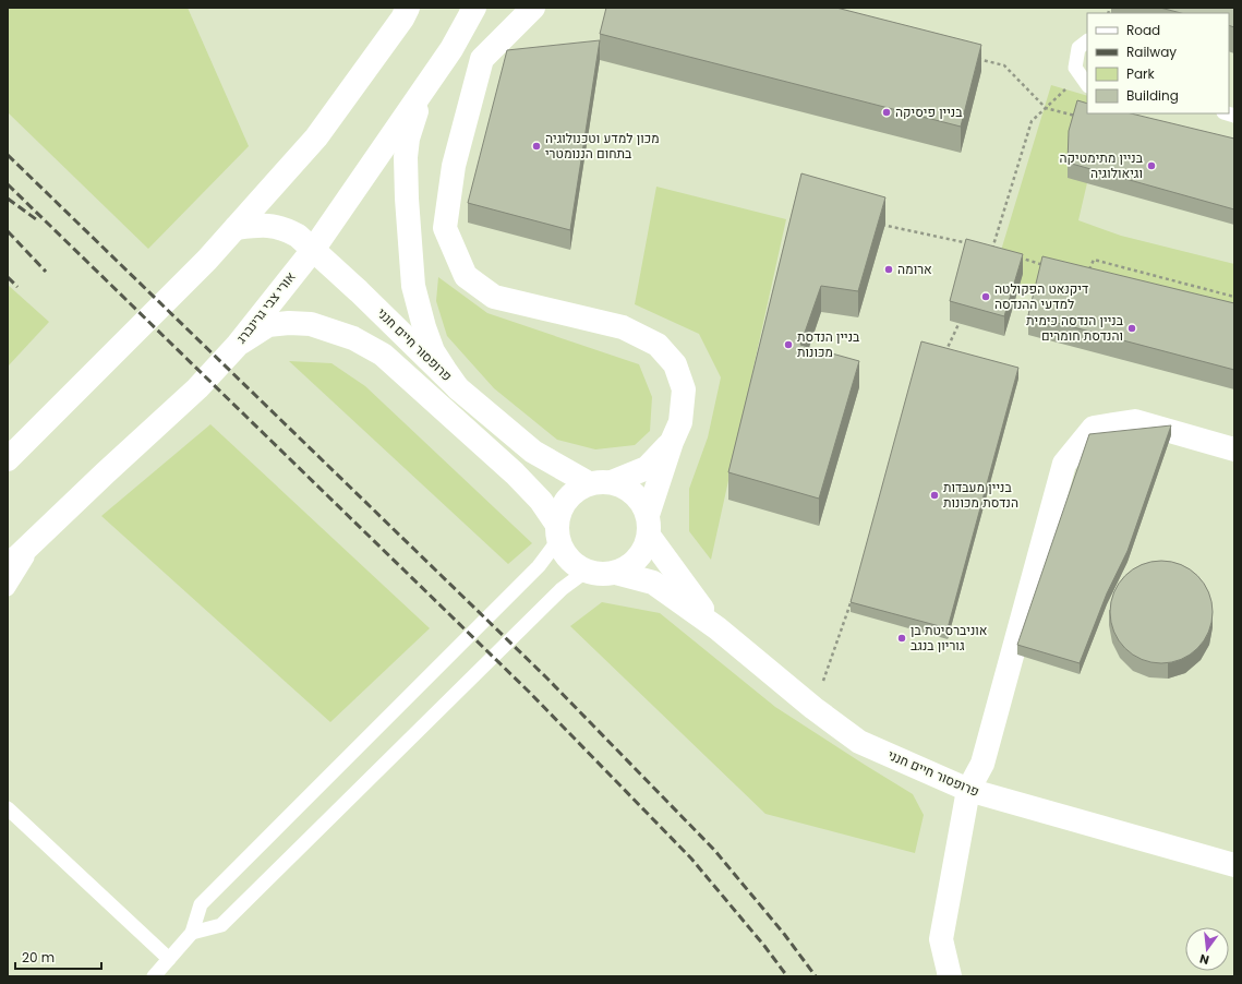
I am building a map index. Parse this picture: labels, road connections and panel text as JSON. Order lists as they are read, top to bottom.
{
  "streets": {
    "street": ["אורי צבי גרינברג", "פרופסור חיים חנני"]
  },
  "crossings": [
    ["אורי צבי גרינברג", "פרופסור חיים חנני"]
  ],
  "places": [
    "בניין פיסיקה",
    "מכון למדע וטכנולוגיה בתחום הננומטרי",
    "בניין מתימטיקה וגיאולוגיה",
    "ארומה",
    "דיקנאט הפקולטה למדעי ההנדסה",
    "בניין הנדסה כימית והנדסת חומרים",
    "בניין הנדסת מכונות",
    "בניין מעבדות הנדסת מכונות",
    "אוניברסיטת בן גוריון בנגב"
  ],
  "legend": [
    "Road",
    "Railway",
    "Park",
    "Building"
  ],
  "scale_bar": "20 m",
  "north": "bottom"
}
